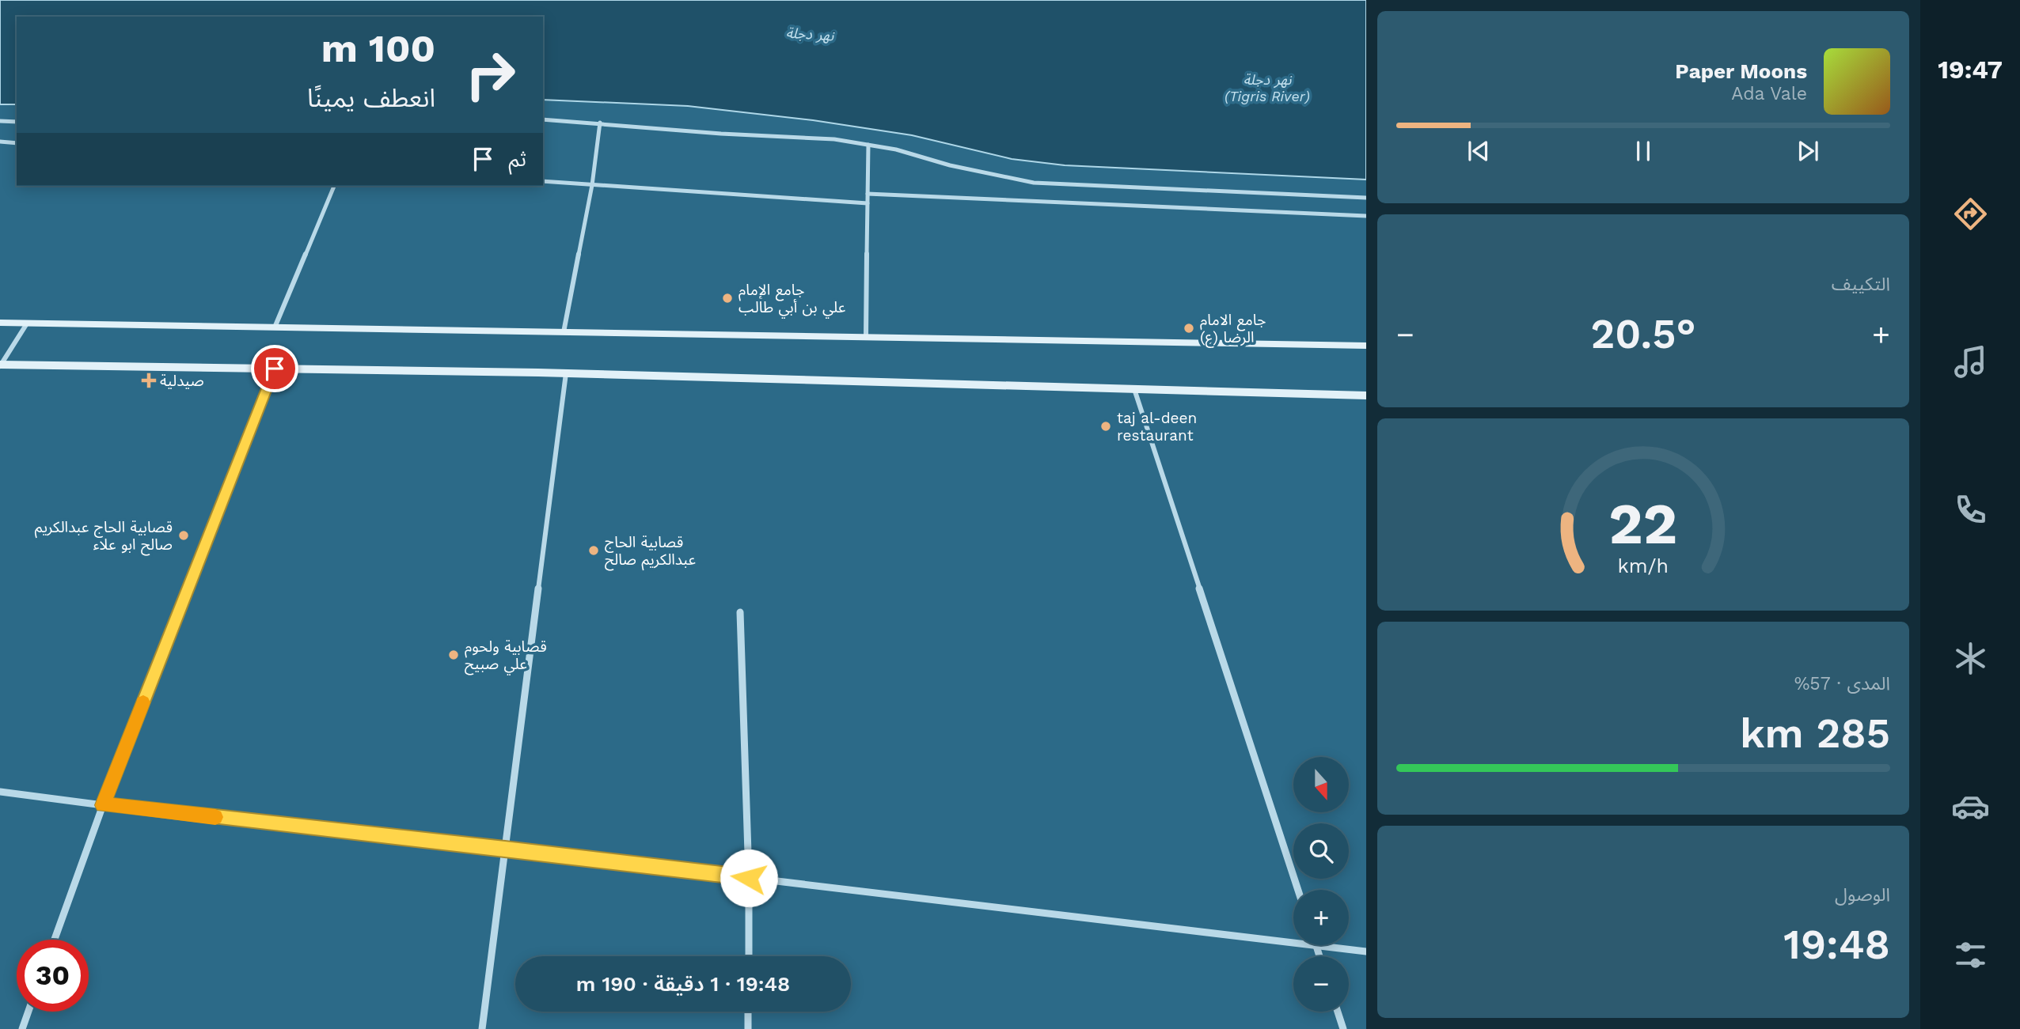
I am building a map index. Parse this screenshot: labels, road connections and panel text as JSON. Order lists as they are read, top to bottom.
{
  "water": ["نهر دجلة", "نهر دجلة (Tigris River)"],
  "places": {
    "other": [
      "جامع الإمام علي بن أبي طالب",
      "جامع الامام الرضا (ع)",
      "taj al-deen restaurant",
      "قصابية الحاج عبدالكريم صالح ابو علاء",
      "قصابية الحاج عبدالكريم صالح",
      "قصابية ولحوم علي صبيح"
    ],
    "health": ["صيدلية"]
  },
  "north": "bottom",
  "page": {
    "tabs": "19:47",
    "turn": ["100 m", "انعطف يمينًا"],
    "song": ["Paper Moons", "Ada Vale"],
    "then": "ثم",
    "tile": [
      "التكييف",
      ["المدى · 57%", "285 km"],
      ["الوصول", "19:48"]
    ],
    "heat": ["−", "20.5°", "+"],
    "map_buttons": ["+", "−"],
    "limit": "30",
    "trip": "19:48 · 1 دقيقة · 190 m",
    "gauge": ["22", "km/h"]
  }
}
